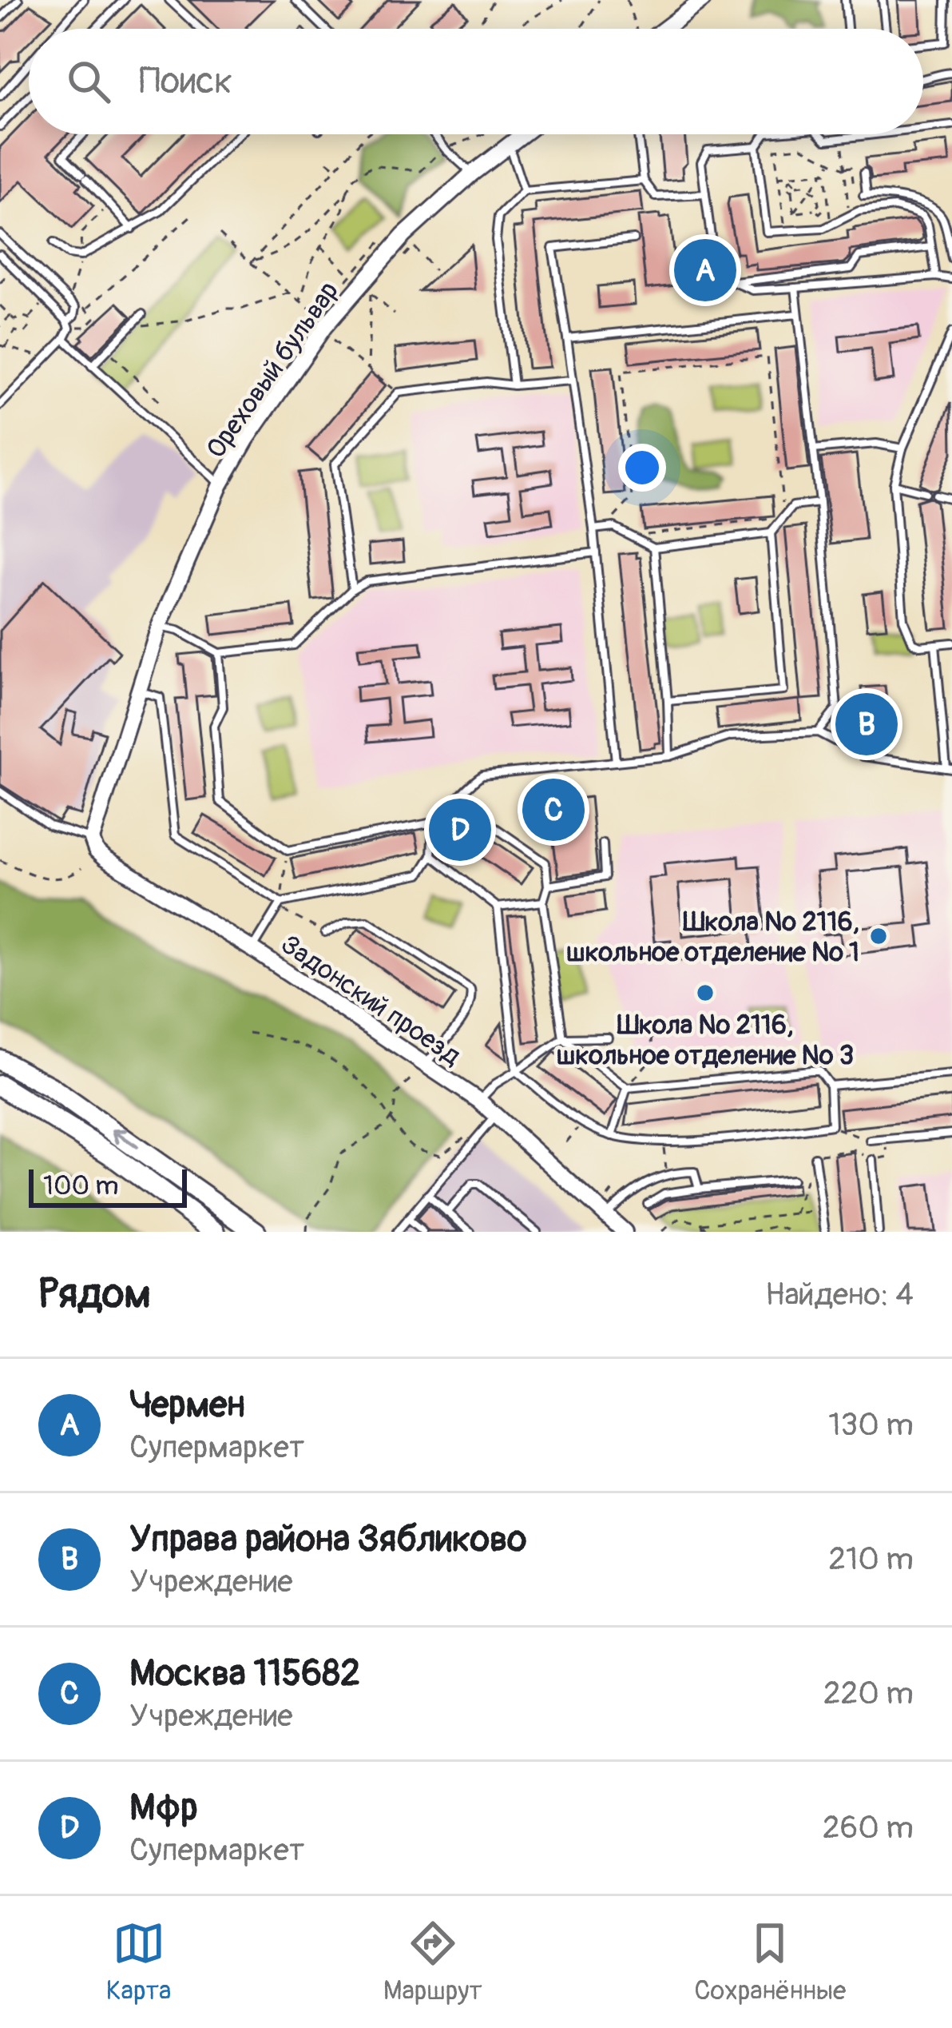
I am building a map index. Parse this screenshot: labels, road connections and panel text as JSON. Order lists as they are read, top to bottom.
{
  "streets": {
    "street": ["Ореховый бульвар", "Задонский проезд"]
  },
  "crossings": [
    ["Ореховый бульвар", "Задонский проезд"]
  ],
  "places": ["Школа № 2116, школьное отделение № 1", "Школа № 2116, школьное отделение № 3"],
  "scale_bar": "100 m",
  "page": {
    "search": "Поиск",
    "pins": [
      "A",
      "B",
      "C",
      "D"
    ],
    "scale": "100 m",
    "heading": ["Рядом", "Найдено: 4"],
    "list": [
      {
        "mark": "A",
        "name": "Чермен",
        "note": "Супермаркет",
        "value": "130 m"
      },
      {
        "mark": "B",
        "name": "Управа района Зябликово",
        "note": "Учреждение",
        "value": "210 m"
      },
      {
        "mark": "C",
        "name": "Москва 115682",
        "note": "Учреждение",
        "value": "220 m"
      },
      {
        "mark": "D",
        "name": "Мфр",
        "note": "Супермаркет",
        "value": "260 m"
      }
    ],
    "nav": ["Карта", "Маршрут", "Сохранённые"]
  }
}
